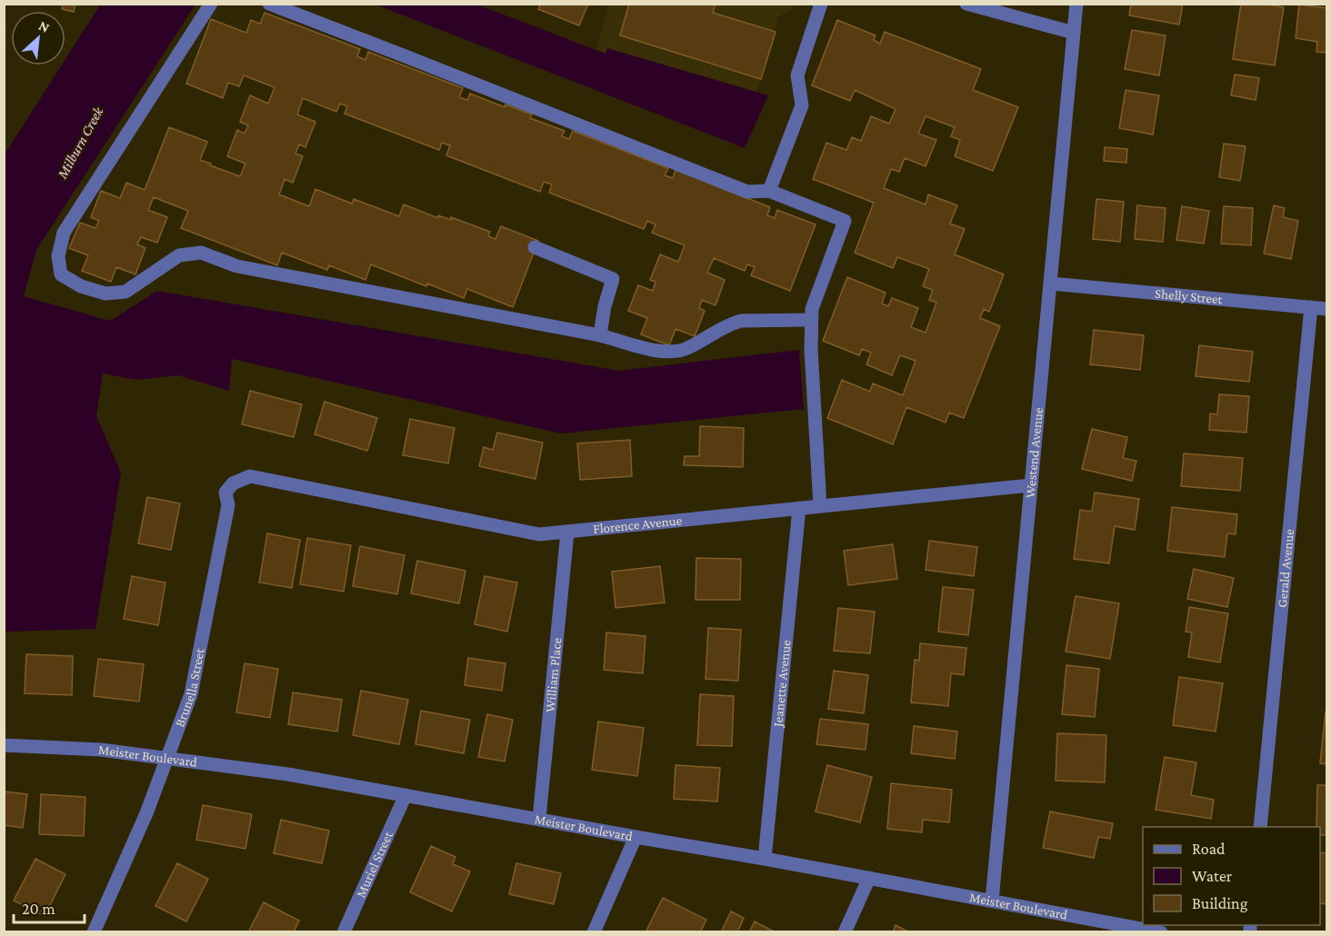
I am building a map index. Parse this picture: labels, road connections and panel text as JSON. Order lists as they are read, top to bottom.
{
  "streets": {
    "street": [
      "Shelly Street",
      "Westend Avenue",
      "Florence Avenue",
      "Gerald Avenue",
      "William Place",
      "Jeanette Avenue",
      "Brunella Street",
      "Meister Boulevard",
      "Muriel Street"
    ]
  },
  "crossings": [
    ["Shelly Street", "Westend Avenue"],
    ["Shelly Street", "Gerald Avenue"],
    ["Westend Avenue", "Florence Avenue"],
    ["Westend Avenue", "Meister Boulevard"],
    ["Florence Avenue", "William Place"],
    ["Florence Avenue", "Jeanette Avenue"],
    ["Florence Avenue", "Brunella Street"],
    ["William Place", "Meister Boulevard"],
    ["Jeanette Avenue", "Meister Boulevard"],
    ["Brunella Street", "Meister Boulevard"],
    ["Meister Boulevard", "Muriel Street"]
  ],
  "water": ["Milburn Creek"],
  "legend": ["Road", "Water", "Building"],
  "scale_bar": "20 m",
  "north": "top right"
}
